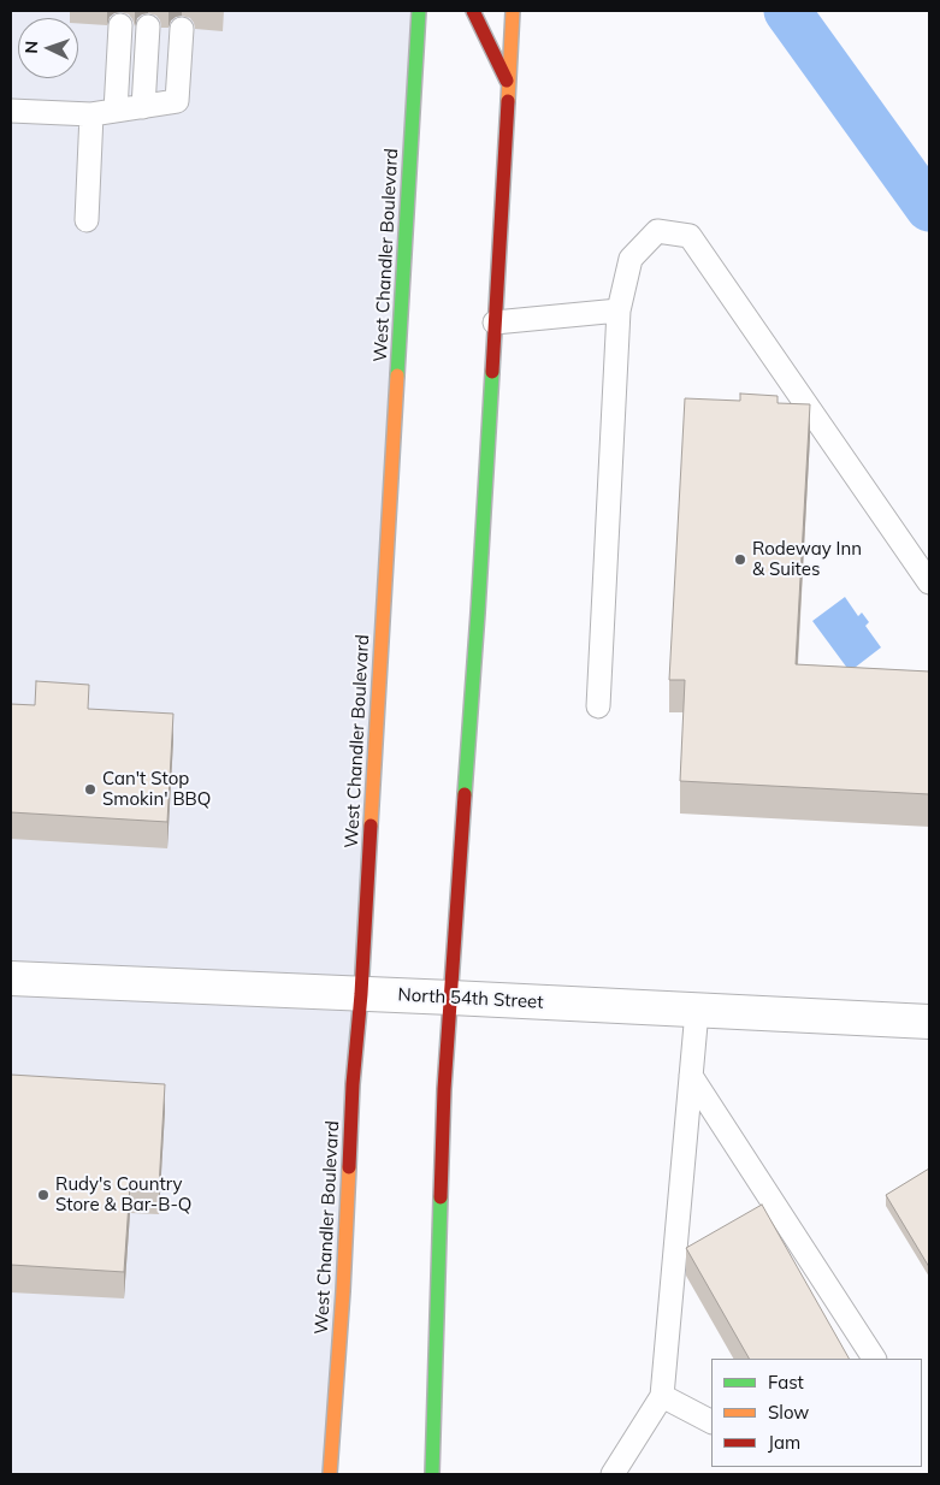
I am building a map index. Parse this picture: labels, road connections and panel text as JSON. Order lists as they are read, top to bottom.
{
  "streets": {
    "main road": ["West Chandler Boulevard"],
    "street": ["North 54th Street"]
  },
  "crossings": [
    ["West Chandler Boulevard", "North 54th Street"]
  ],
  "places": ["Rodeway Inn & Suites", "Can't Stop Smokin' BBQ", "Rudy's Country Store & Bar-B-Q"],
  "legend": ["Fast", "Slow", "Jam"],
  "north": "left"
}
